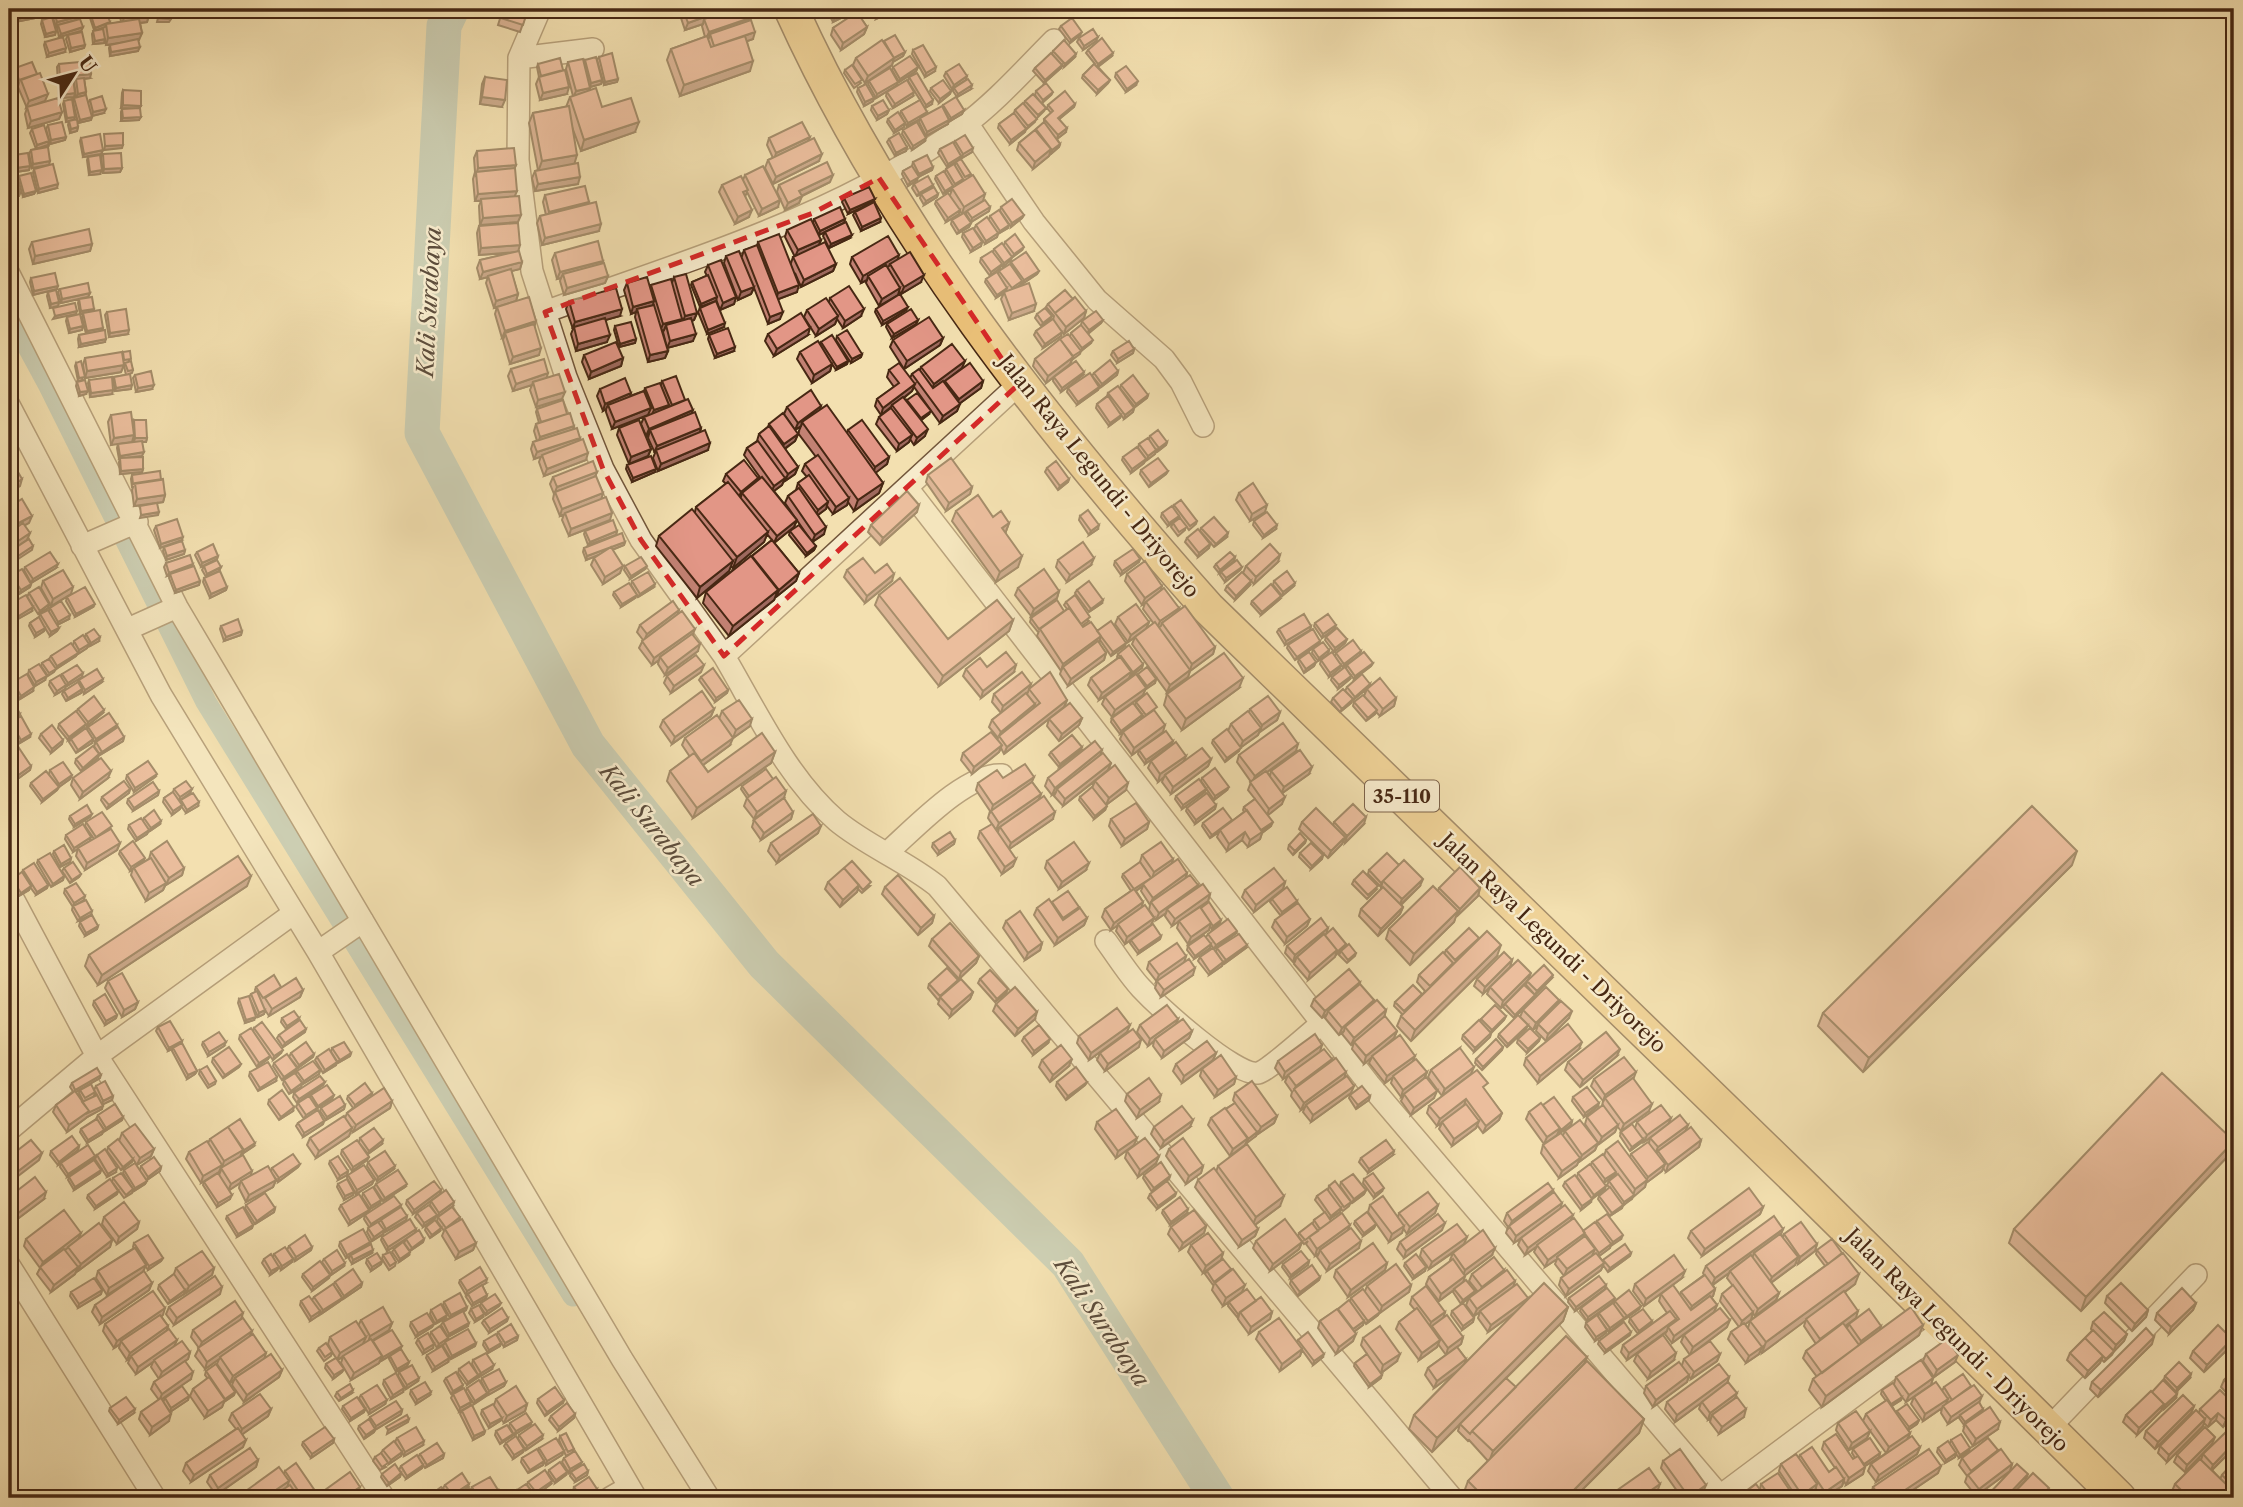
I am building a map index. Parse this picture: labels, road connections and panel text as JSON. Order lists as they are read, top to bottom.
{
  "streets": {
    "main road": ["Jalan Raya Legundi - Driyorejo", "35-110"]
  },
  "water": ["Kali Surabaya"],
  "north": "top right"
}
